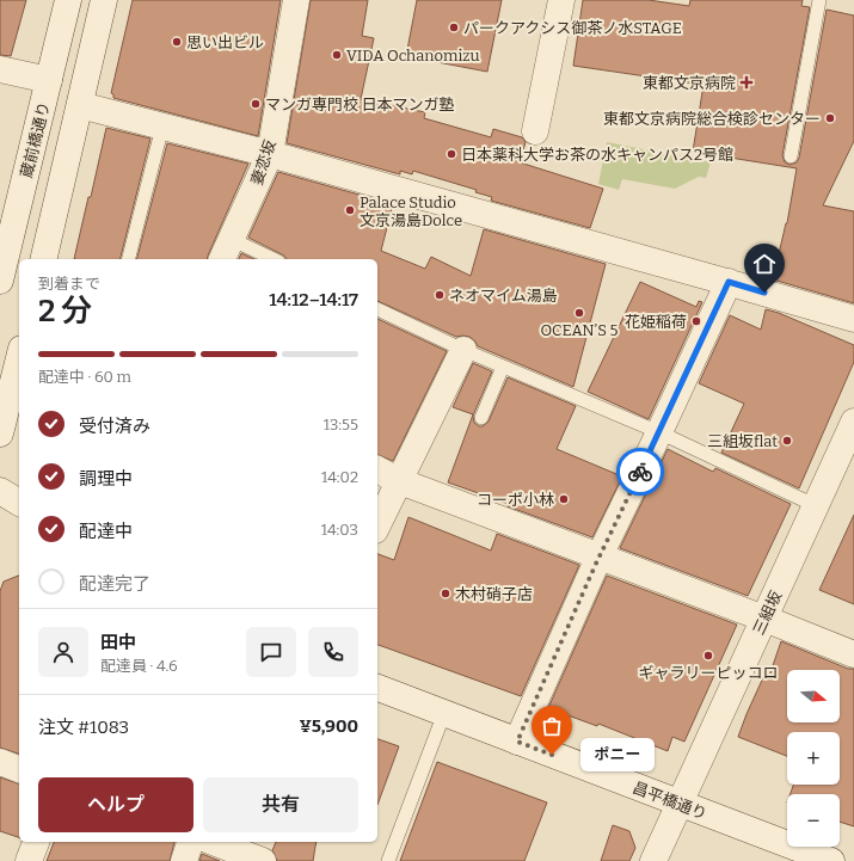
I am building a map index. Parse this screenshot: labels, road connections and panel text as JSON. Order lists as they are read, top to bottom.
{
  "streets": {
    "street": [
      "蔵前橋通り",
      "妻恋坂",
      "三組坂",
      "昌平橋通り"
    ]
  },
  "crossings": [
    ["三組坂", "昌平橋通り"]
  ],
  "places": {
    "other": [
      "パークアクシス御茶ノ水STAGE",
      "思い出ビル",
      "VIDA Ochanomizu",
      "マンガ専門校 日本マンガ塾",
      "東都文京病院総合検診センター",
      "日本薬科大学お茶の水キャンパス2号館",
      "Palace Studio 文京湯島Dolce",
      "ネオマイム湯島",
      "OCEAN’S 5",
      "花姫稲荷",
      "三組坂flat",
      "コーポ小林",
      "木村硝子店",
      "ギャラリーピッコロ",
      "ポニー"
    ],
    "health": ["東都文京病院"]
  },
  "north": "right",
  "page": {
    "heading": ["2 分", "到着まで", "14:12–14:17"],
    "panel": [
      "田中",
      "配達員 · 4.6",
      "注文 #1083",
      "¥5,900"
    ],
    "bar": "配達中 · 60 m",
    "list": [
      ["受付済み", "13:55"],
      ["調理中", "14:02"],
      ["配達中", "14:03"],
      "配達完了"
    ],
    "map_buttons": ["+", "−"],
    "bubble": "ポニー",
    "buttons": ["ヘルプ", "共有"]
  }
}
